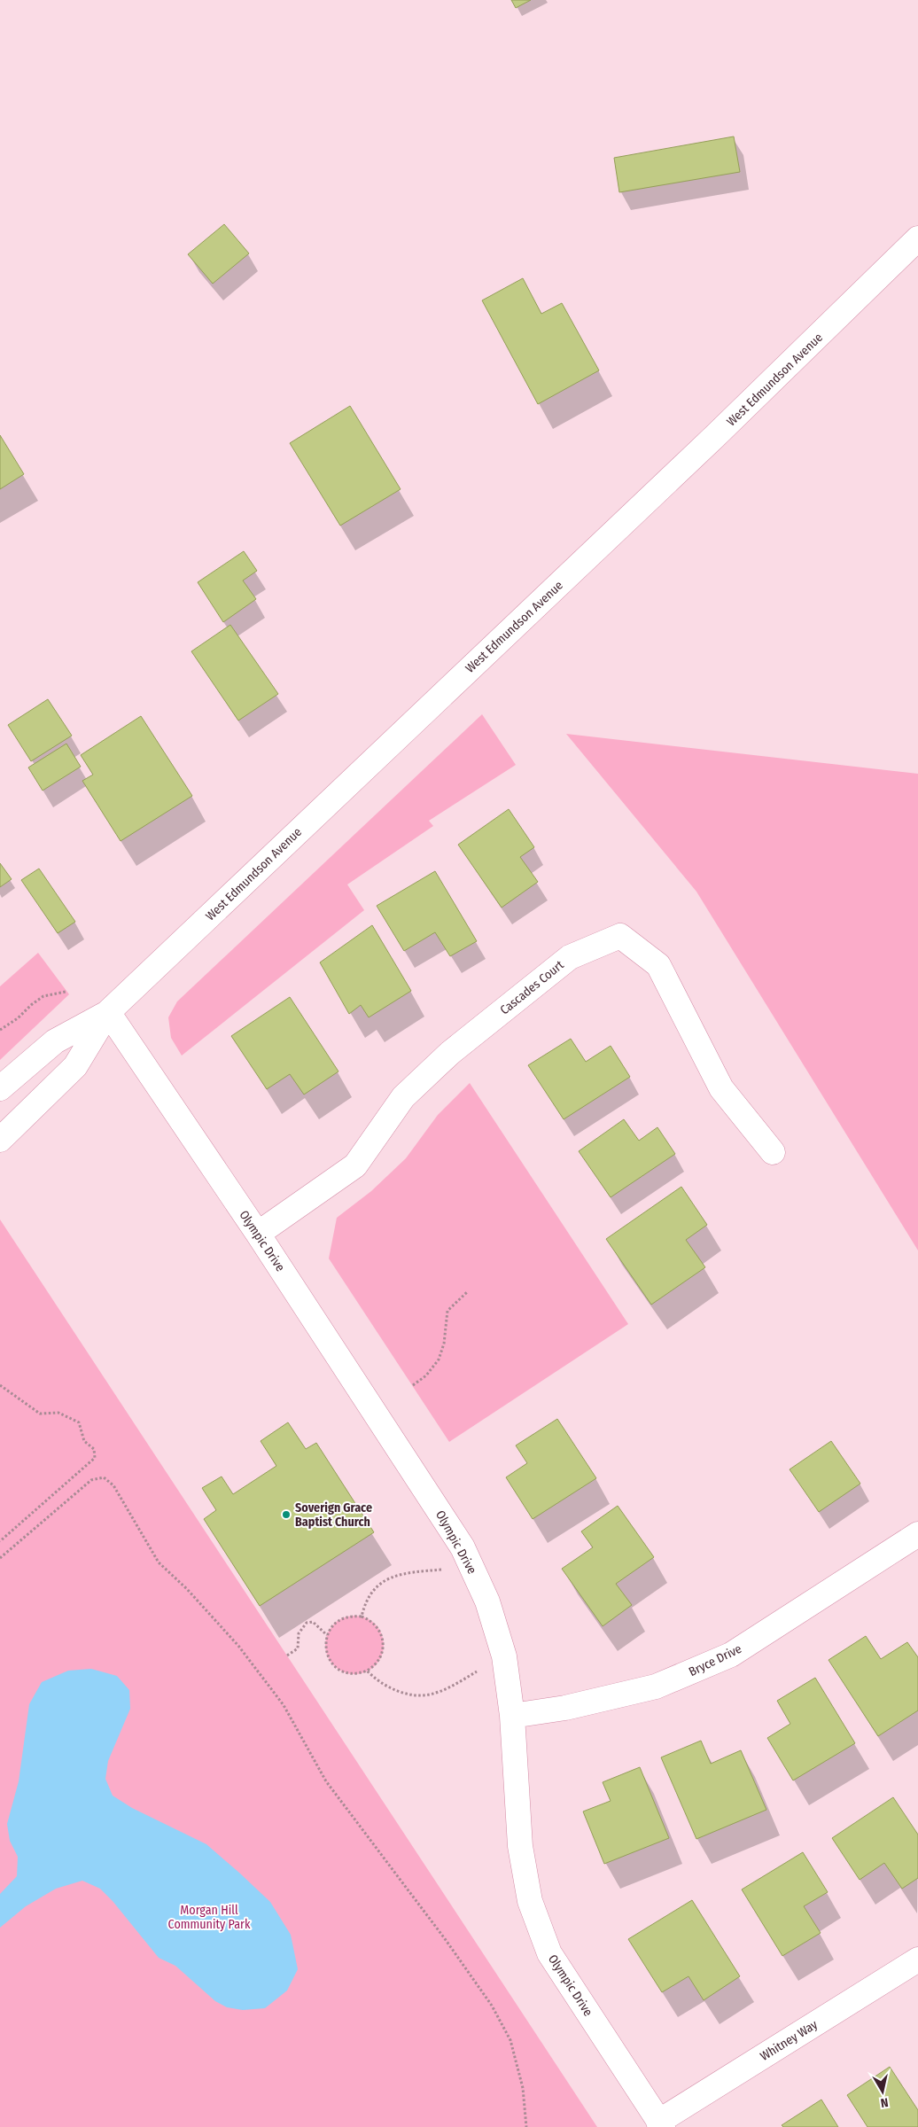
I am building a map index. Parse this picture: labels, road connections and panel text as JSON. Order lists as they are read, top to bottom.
{
  "streets": {
    "street": [
      "West Edmundson Avenue",
      "Cascades Court",
      "Olympic Drive",
      "Bryce Drive",
      "Whitney Way"
    ]
  },
  "crossings": [
    ["West Edmundson Avenue", "Olympic Drive"],
    ["Cascades Court", "Olympic Drive"],
    ["Olympic Drive", "Bryce Drive"],
    ["Olympic Drive", "Whitney Way"]
  ],
  "parks": ["Morgan Hill Community Park"],
  "places": ["Soverign Grace Baptist Church"],
  "north": "bottom"
}
